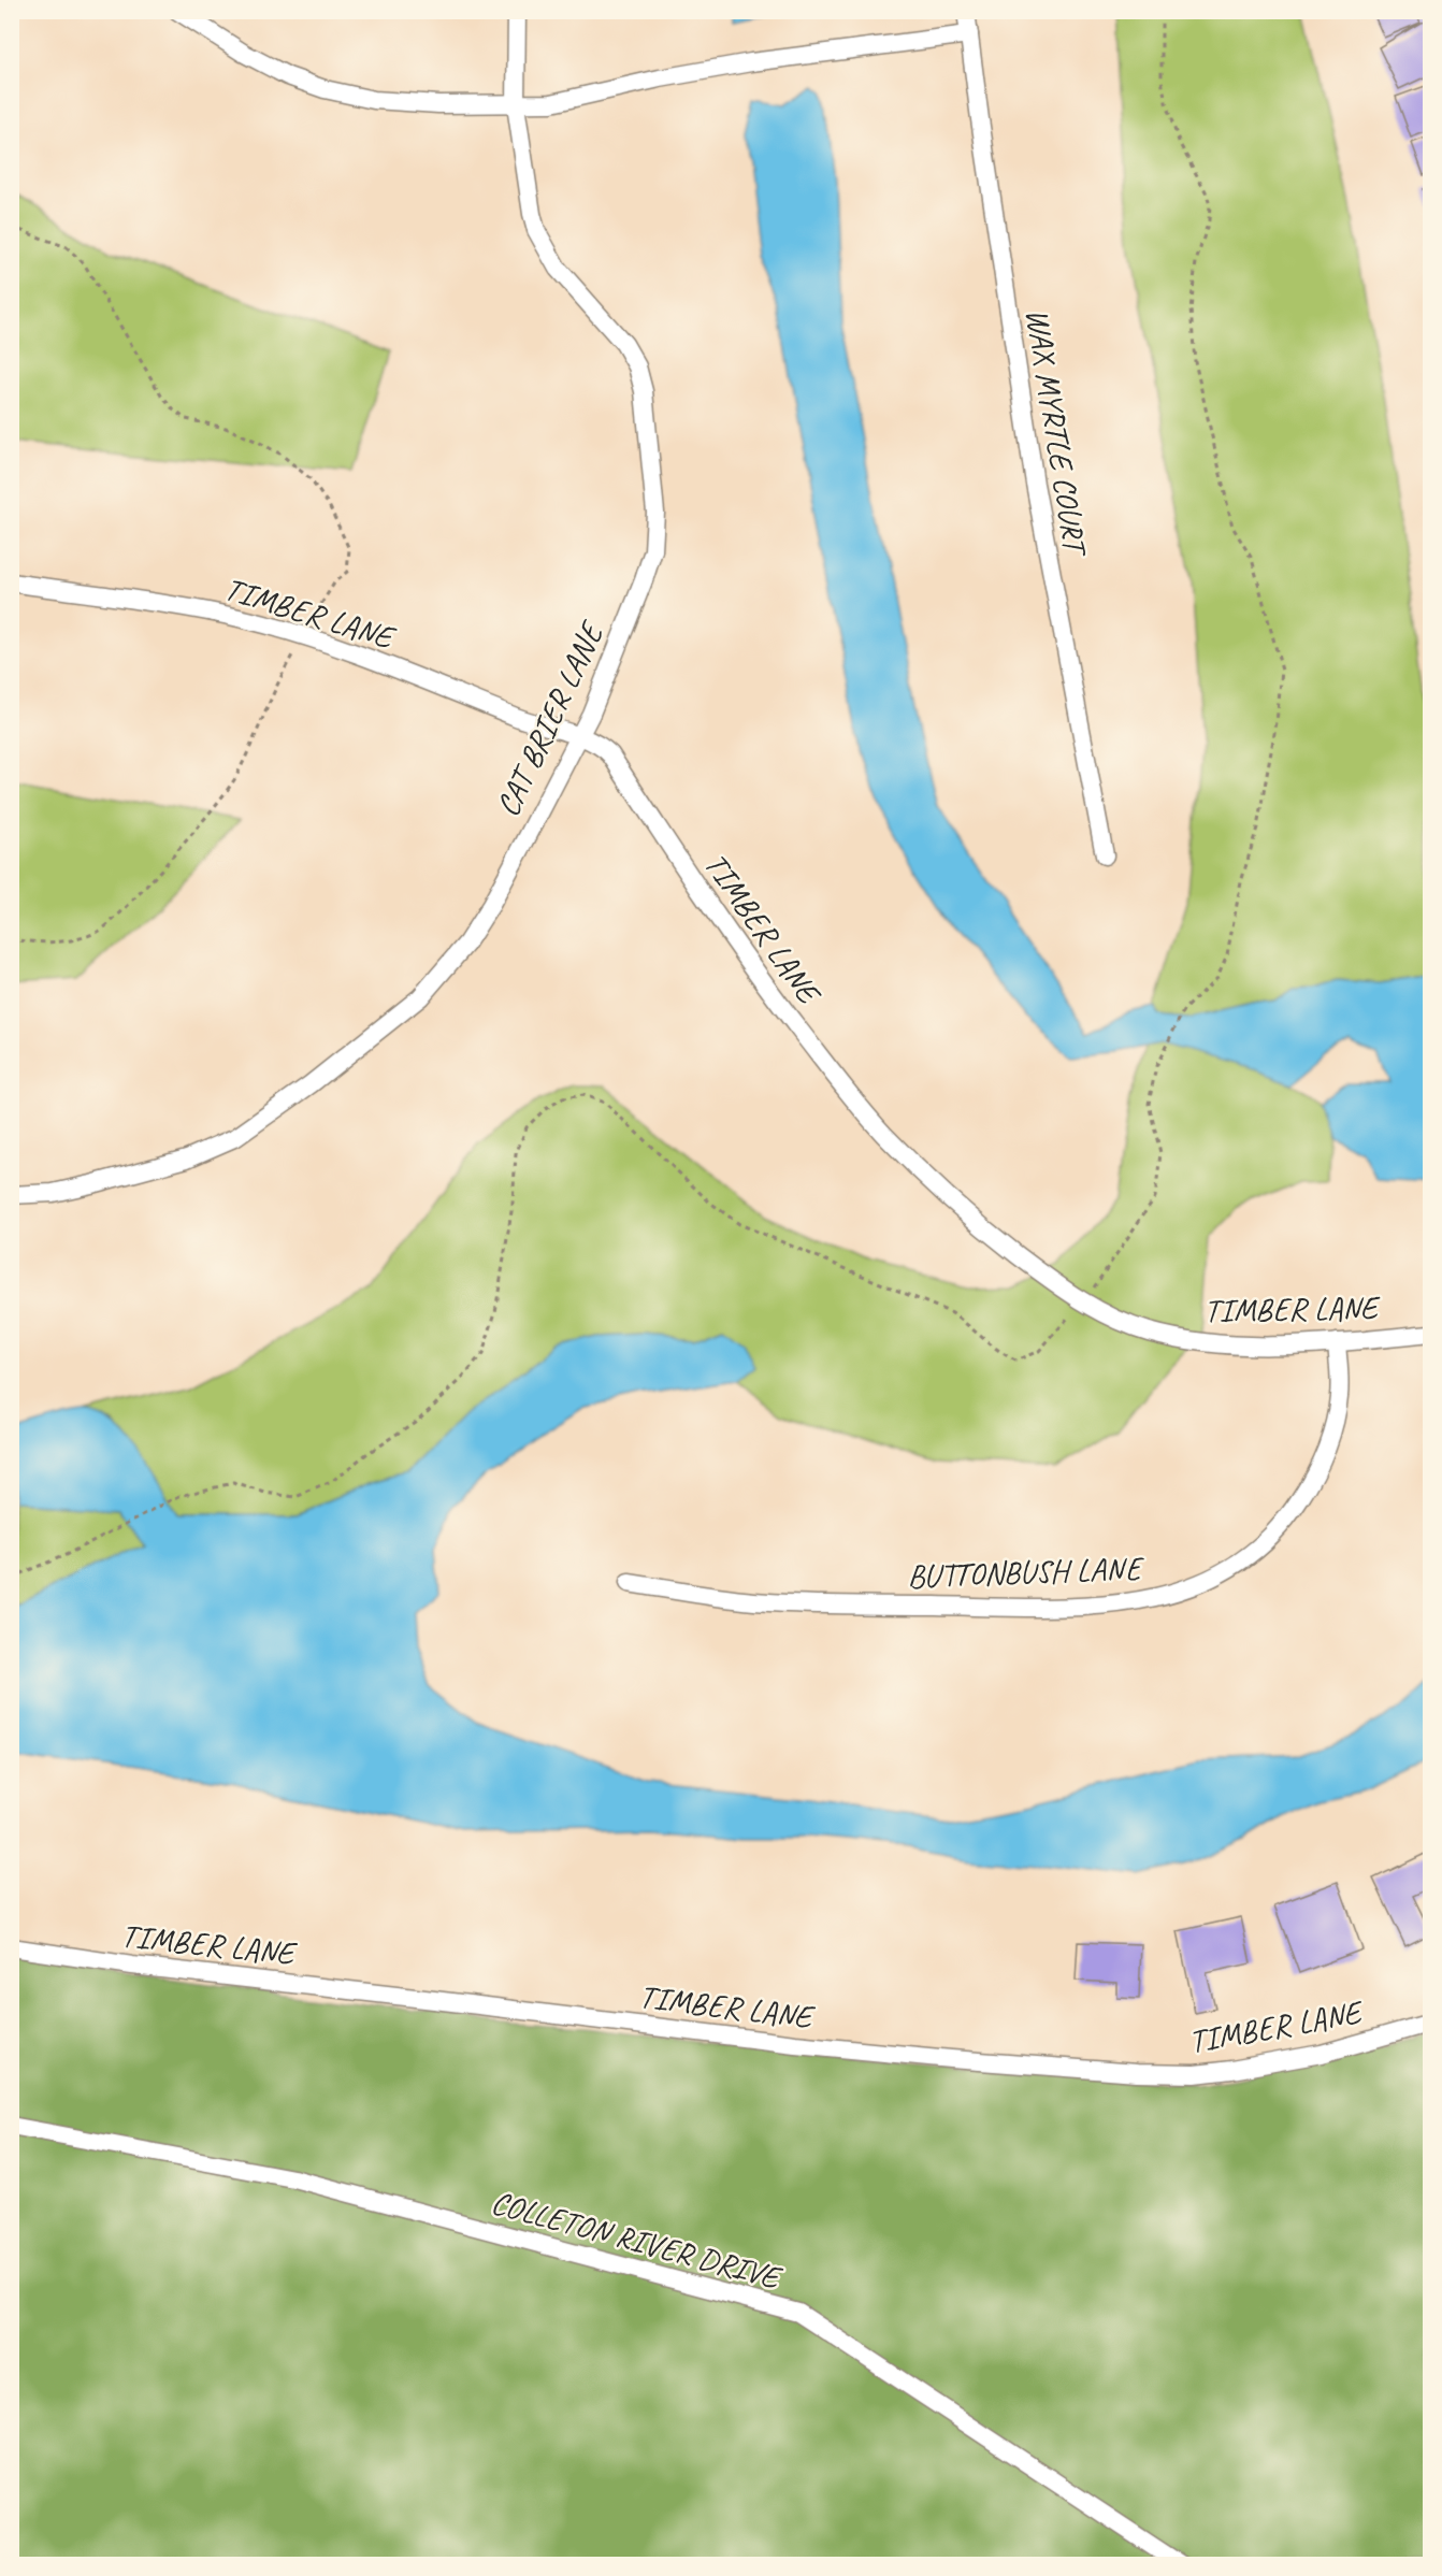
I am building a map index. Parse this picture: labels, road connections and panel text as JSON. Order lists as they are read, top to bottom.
{
  "streets": {
    "street": [
      "WAX MYRTLE COURT",
      "TIMBER LANE",
      "CAT BRIER LANE",
      "BUTTONBUSH LANE",
      "COLLETON RIVER DRIVE"
    ]
  },
  "crossings": [
    ["TIMBER LANE", "CAT BRIER LANE"],
    ["TIMBER LANE", "BUTTONBUSH LANE"]
  ]
}
